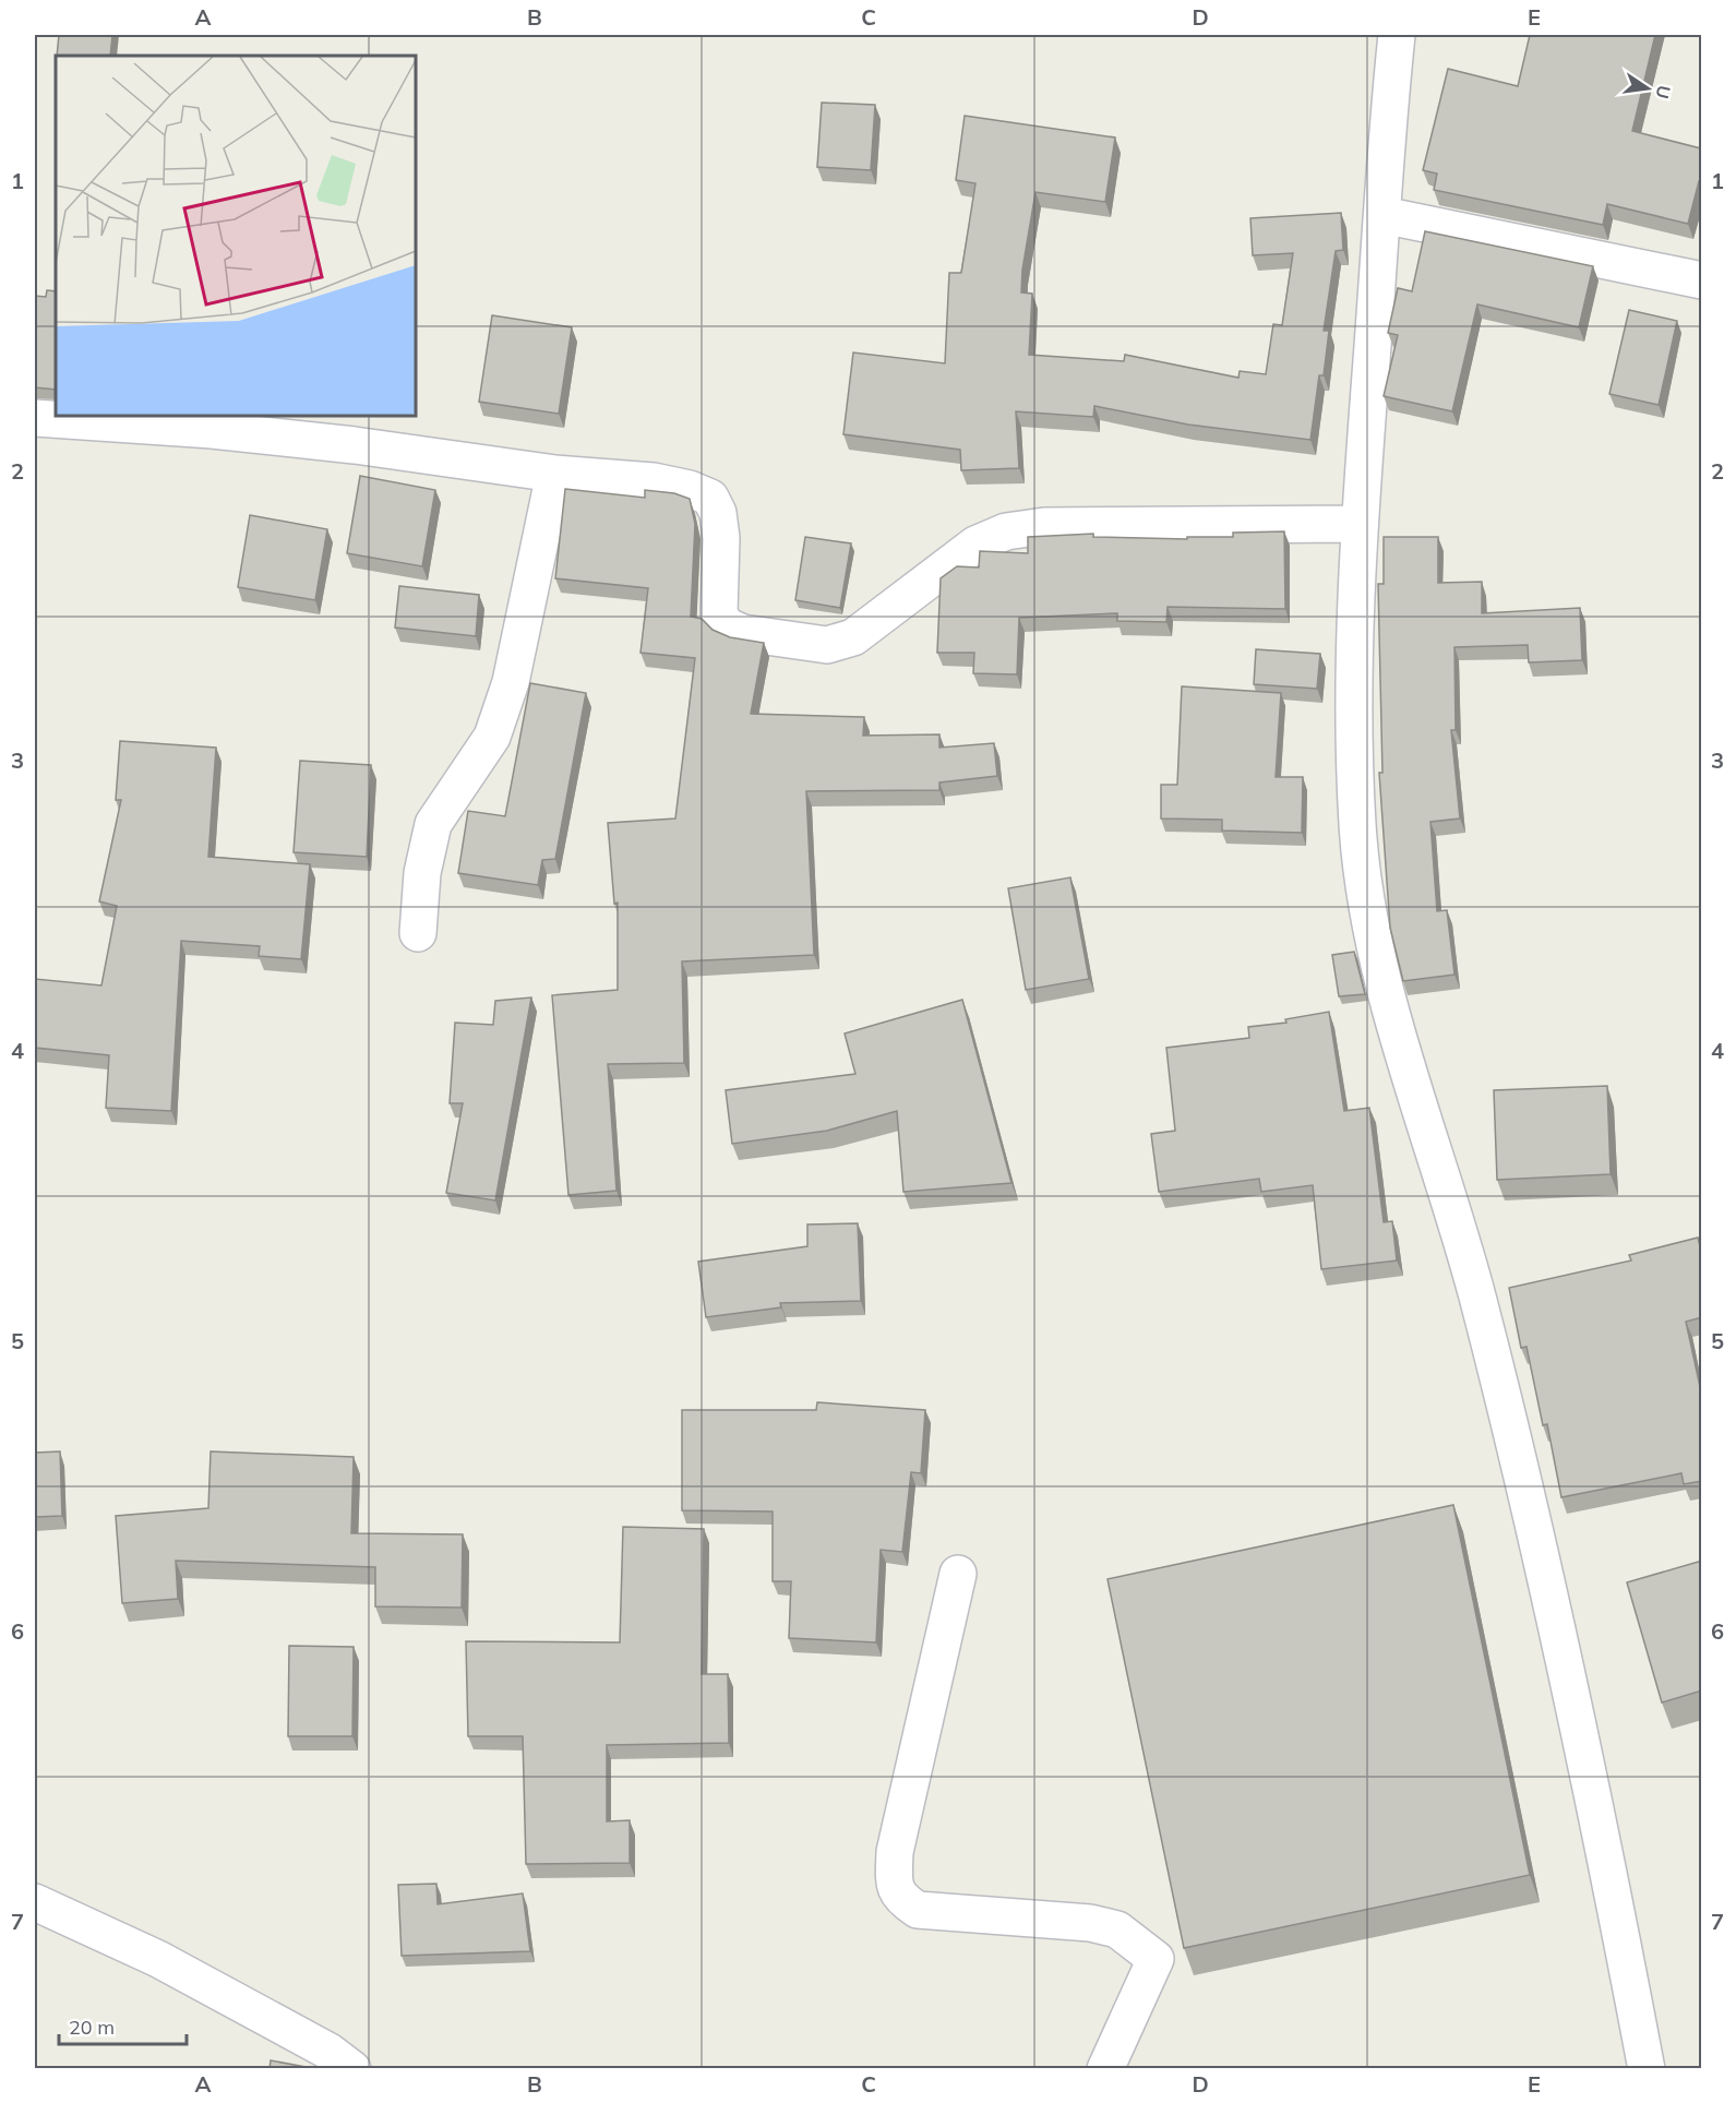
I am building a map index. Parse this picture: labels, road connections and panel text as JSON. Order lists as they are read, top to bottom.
{
  "scale_bar": "20 m",
  "north": "right",
  "grid": {
    "columns": [
      "A",
      "B",
      "C",
      "D",
      "E"
    ],
    "rows": [
      "1",
      "2",
      "3",
      "4",
      "5",
      "6",
      "7"
    ]
  }
}
